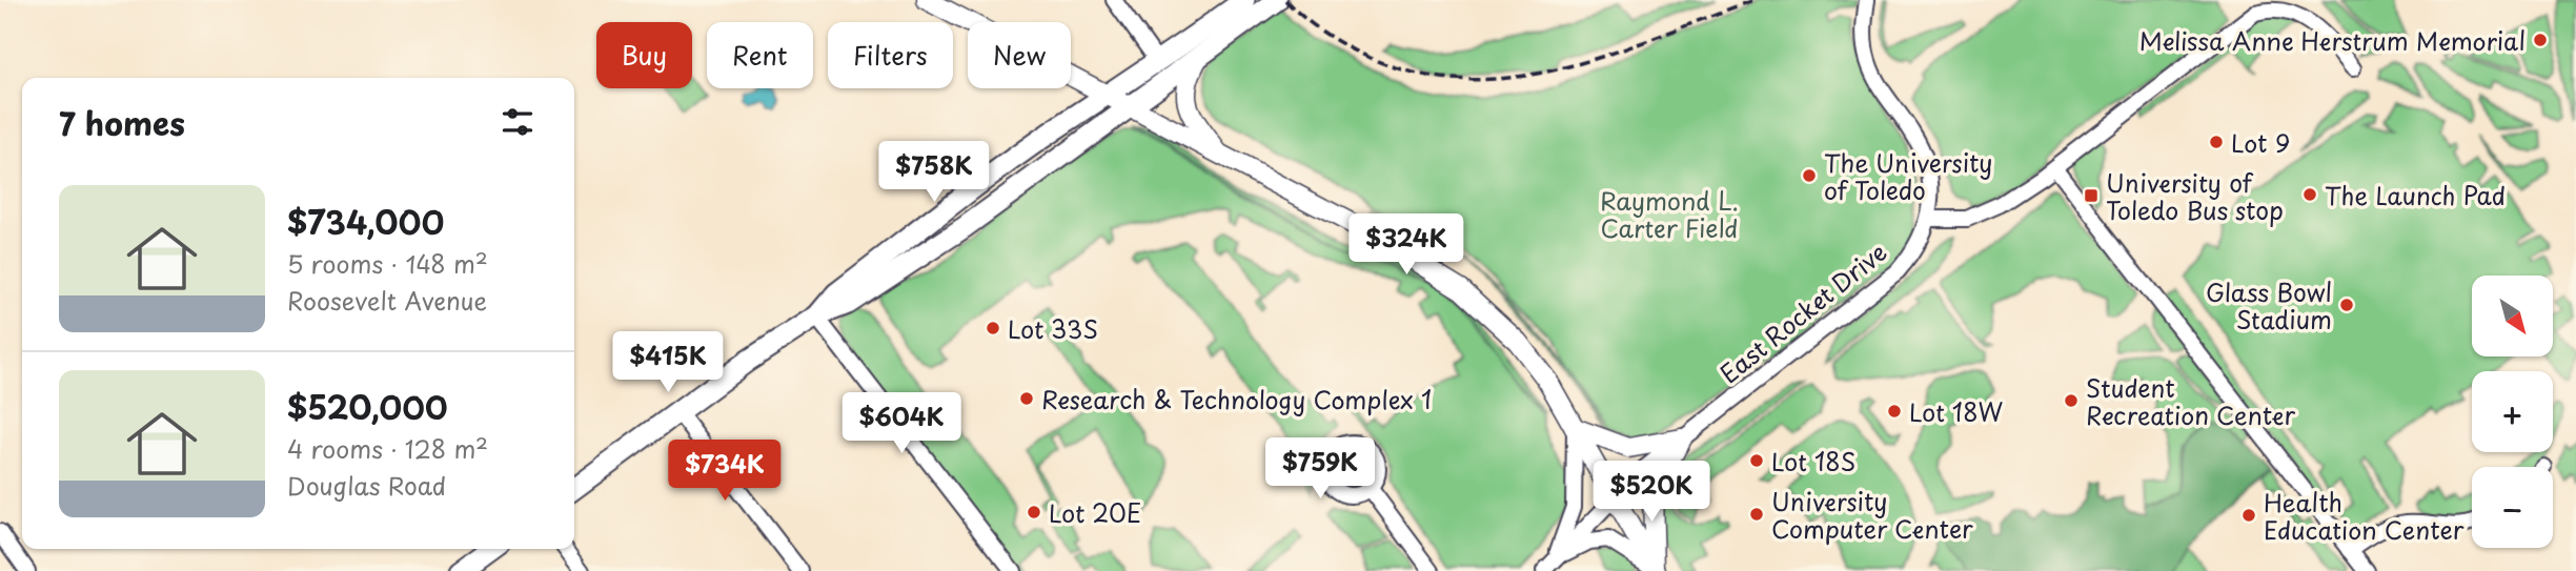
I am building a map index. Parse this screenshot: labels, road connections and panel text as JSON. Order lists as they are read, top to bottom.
{
  "streets": {
    "street": ["East Rocket Drive"]
  },
  "parks": ["Raymond L. Carter Field"],
  "places": {
    "other": [
      "Melissa Anne Herstrum Memorial",
      "Lot 9",
      "The University of Toledo",
      "The Launch Pad",
      "Glass Bowl Stadium",
      "Lot 33S",
      "Research & Technology Complex 1",
      "Student Recreation Center",
      "Lot 18W",
      "Lot 18S",
      "Lot 20E",
      "University Computer Center",
      "Health Education Center"
    ],
    "transit": ["University of Toledo Bus stop"]
  },
  "north": "bottom right",
  "page": {
    "chip": [
      "Buy",
      "Rent",
      "Filters",
      "New"
    ],
    "heading": "7 homes",
    "price": [
      "$758K",
      "$324K",
      "$415K",
      "$604K",
      "$759K",
      "$734K",
      "$520K"
    ],
    "list": [
      {
        "name": "$734,000",
        "note": "5 rooms · 148 m² · Roosevelt Avenue"
      },
      {
        "name": "$520,000",
        "note": "4 rooms · 128 m² · Douglas Road"
      }
    ],
    "map_buttons": ["+", "−"]
  }
}
